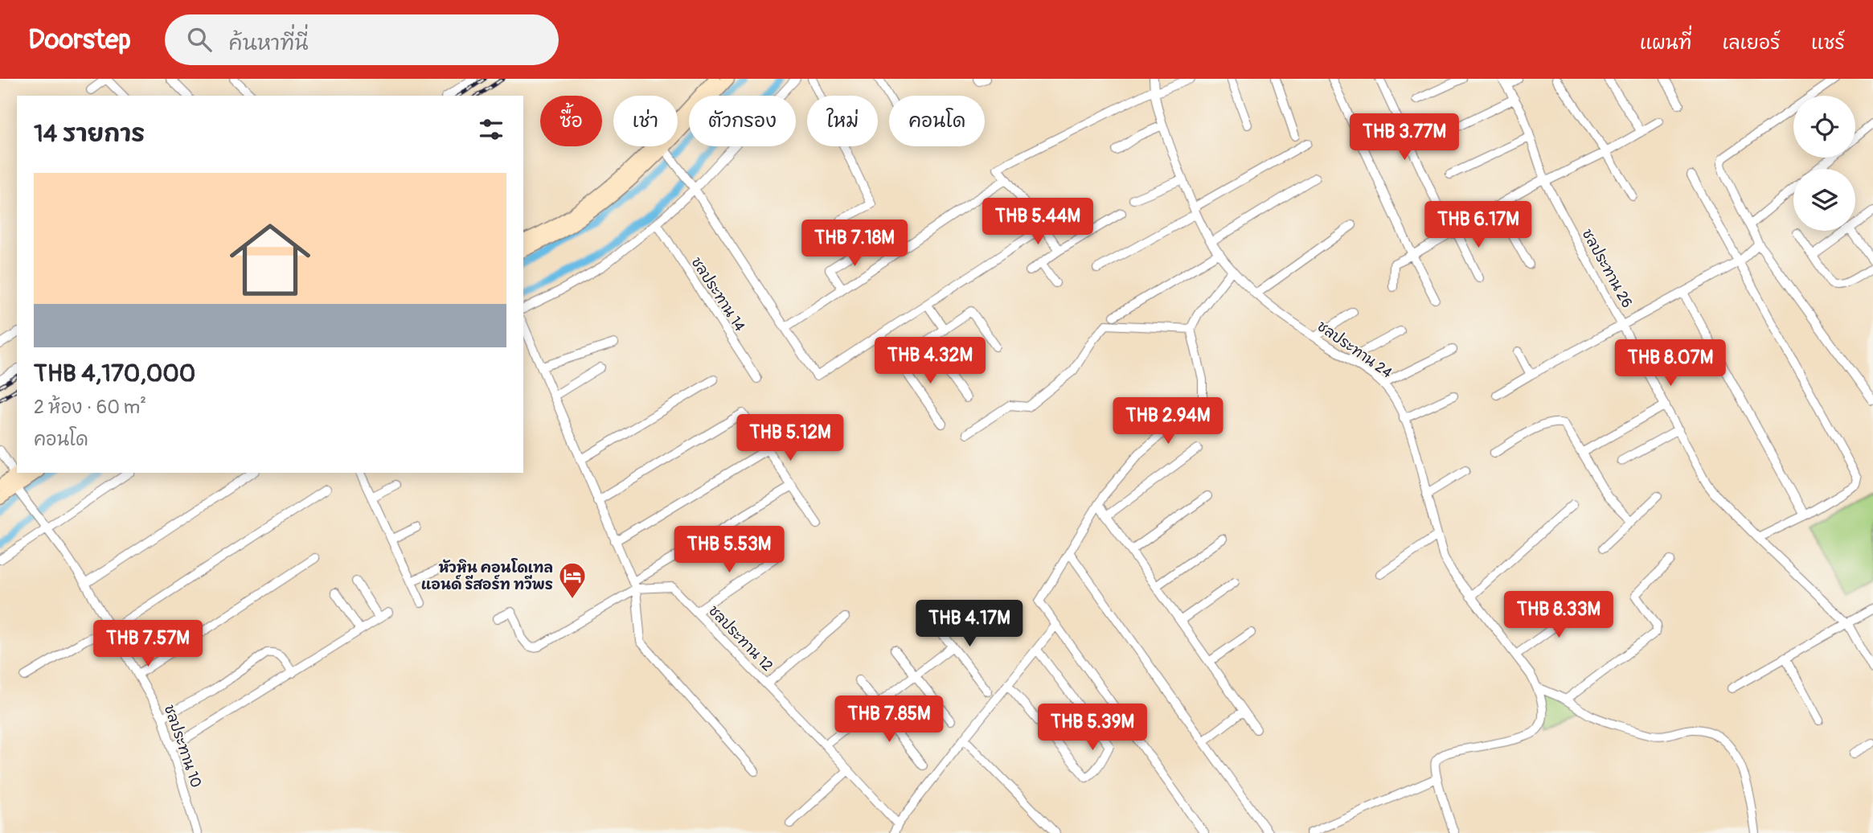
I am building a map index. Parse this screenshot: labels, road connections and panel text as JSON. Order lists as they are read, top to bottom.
{
  "streets": {
    "street": [
      "ชลประทาน 26",
      "ชลประทาน 14",
      "ชลประทาน 24",
      "ชลประทาน 12",
      "ชลประทาน 10"
    ]
  },
  "places": {
    "hotel": ["หัวหิน คอนโดเทล แอนด์ รีสอร์ท ทวีพร"]
  },
  "page": {
    "header": "Doorstep",
    "search": "ค้นหาที่นี่",
    "nav": ["แผนที่", "เลเยอร์", "แชร์"],
    "chip": [
      "ซื้อ",
      "เช่า",
      "ตัวกรอง",
      "ใหม่",
      "คอนโด"
    ],
    "heading": "14 รายการ",
    "price": [
      "THB 3.77M",
      "THB 5.44M",
      "THB 6.17M",
      "THB 7.18M",
      "THB 4.32M",
      "THB 8.07M",
      "THB 2.94M",
      "THB 5.12M",
      "THB 5.53M",
      "THB 8.33M",
      "THB 4.17M",
      "THB 7.57M",
      "THB 7.85M",
      "THB 5.39M"
    ],
    "list": [
      {
        "name": "THB 4,170,000",
        "note": "2 ห้อง · 60 m² · คอนโด"
      }
    ]
  }
}
